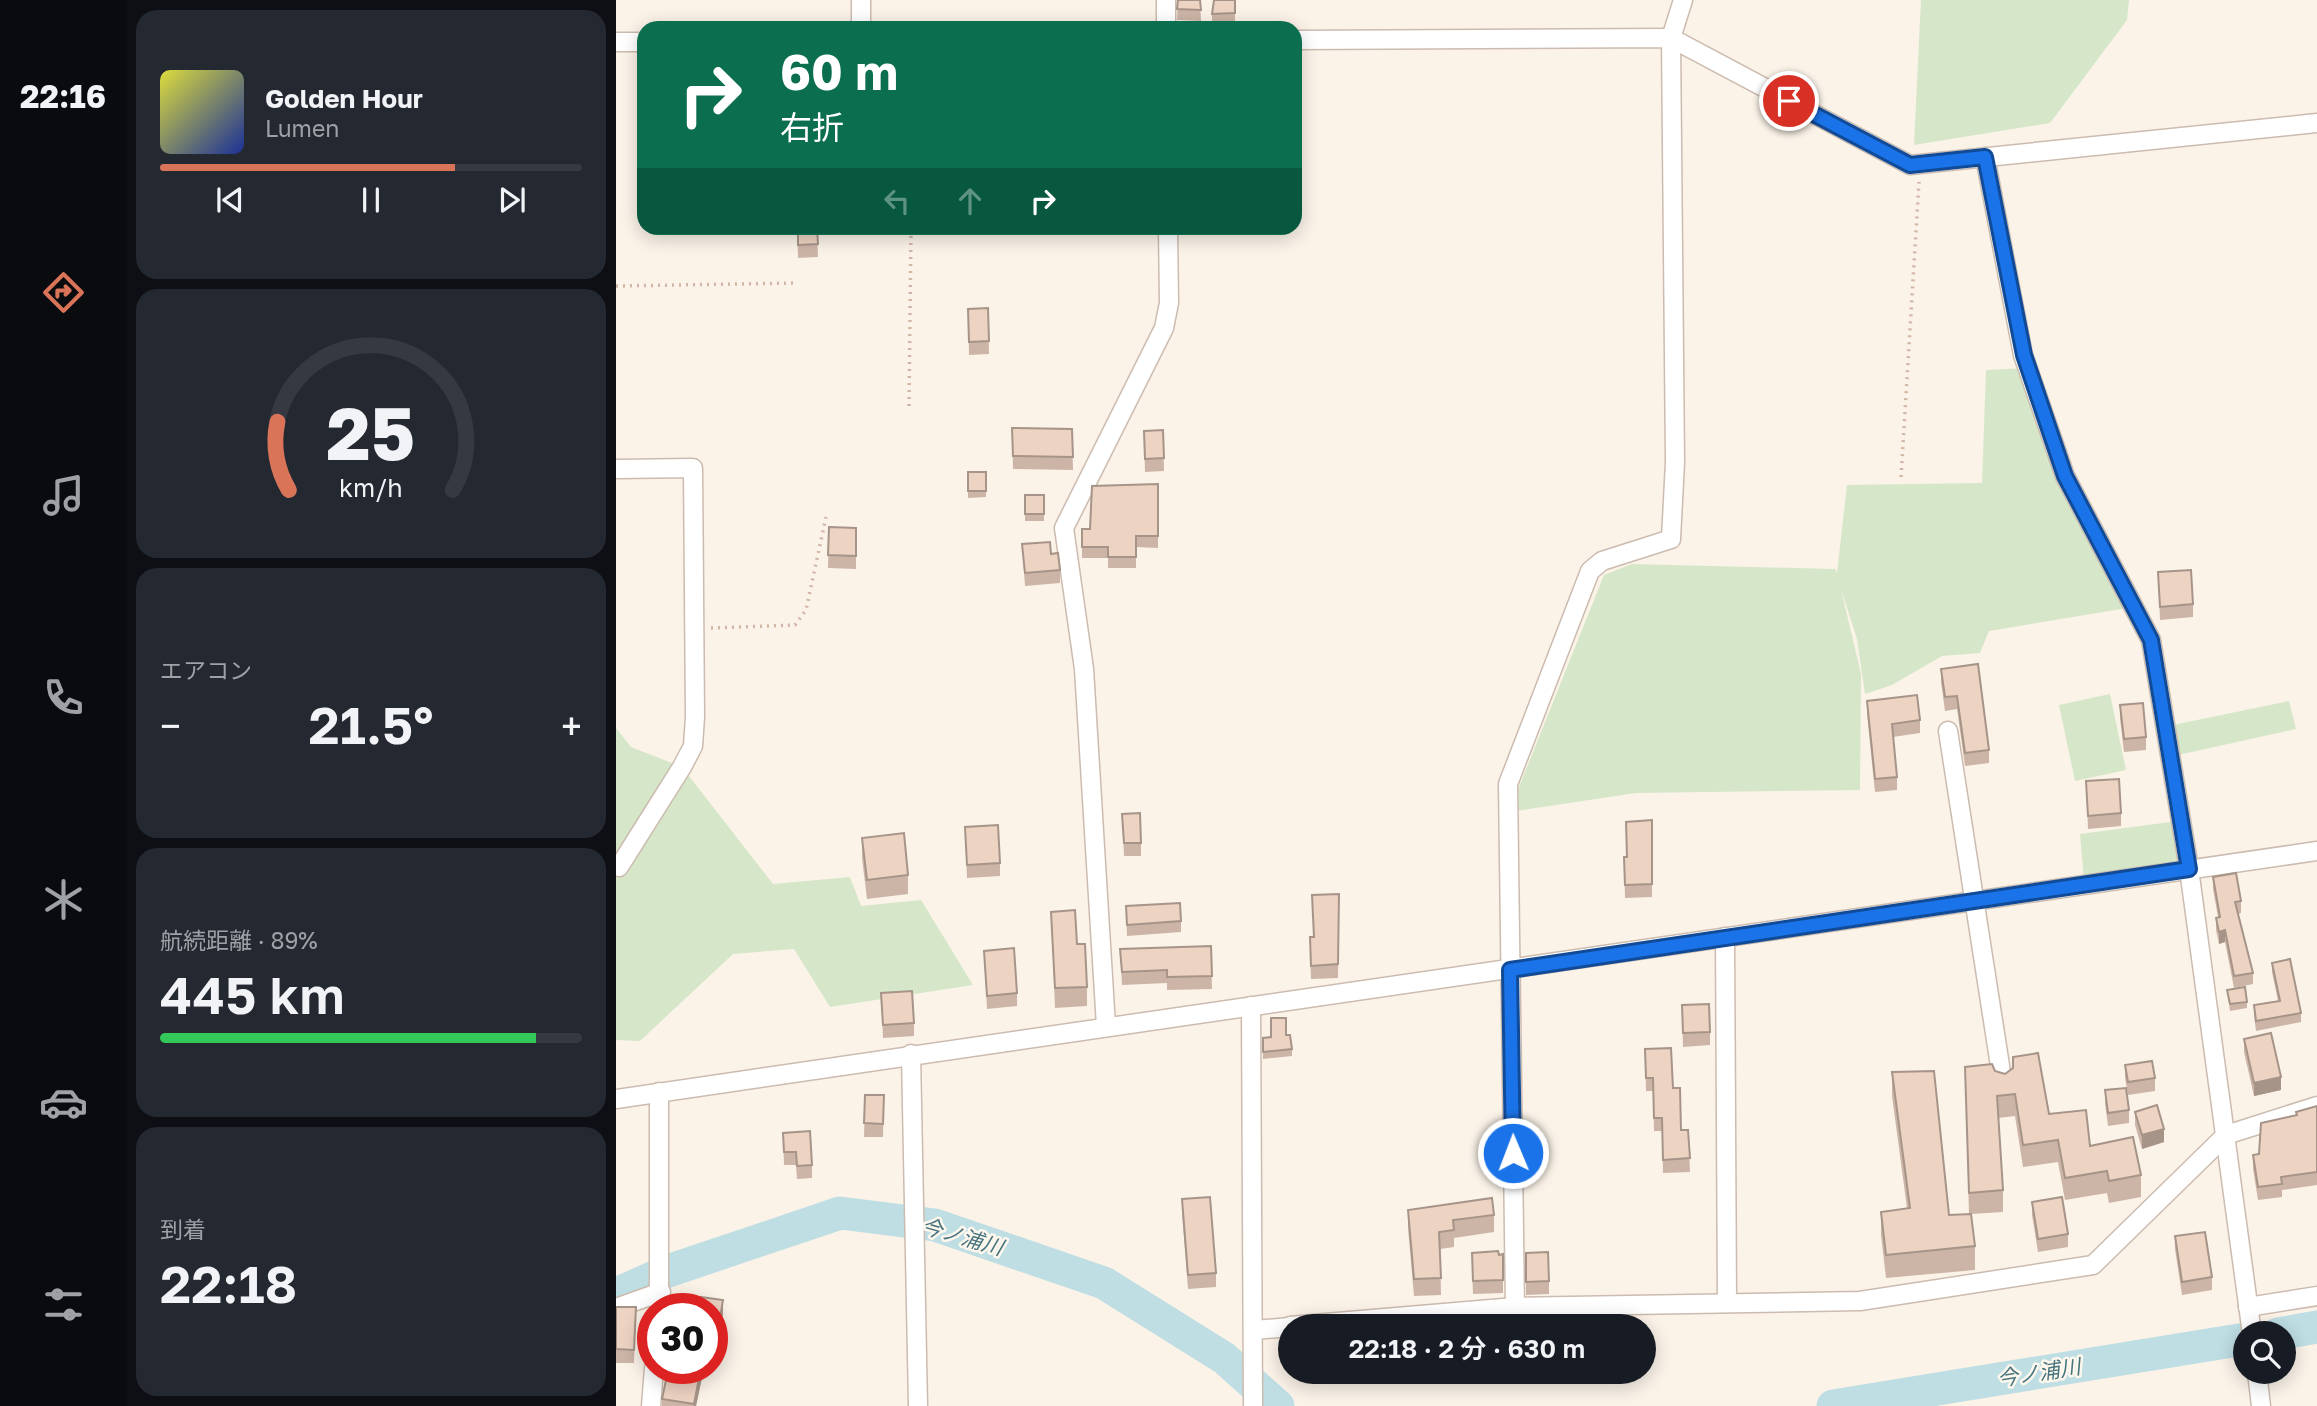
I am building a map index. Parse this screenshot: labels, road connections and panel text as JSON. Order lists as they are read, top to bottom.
{
  "water": ["今ノ浦川"],
  "page": {
    "tabs": "22:16",
    "turn": ["60 m", "右折"],
    "song": ["Golden Hour", "Lumen"],
    "tile": [
      "エアコン",
      ["航続距離 · 89%", "445 km"],
      ["到着", "22:18"]
    ],
    "heat": ["−", "21.5°", "+"],
    "limit": "30",
    "trip": "22:18 · 2 分 · 630 m",
    "gauge": ["25", "km/h"]
  }
}
